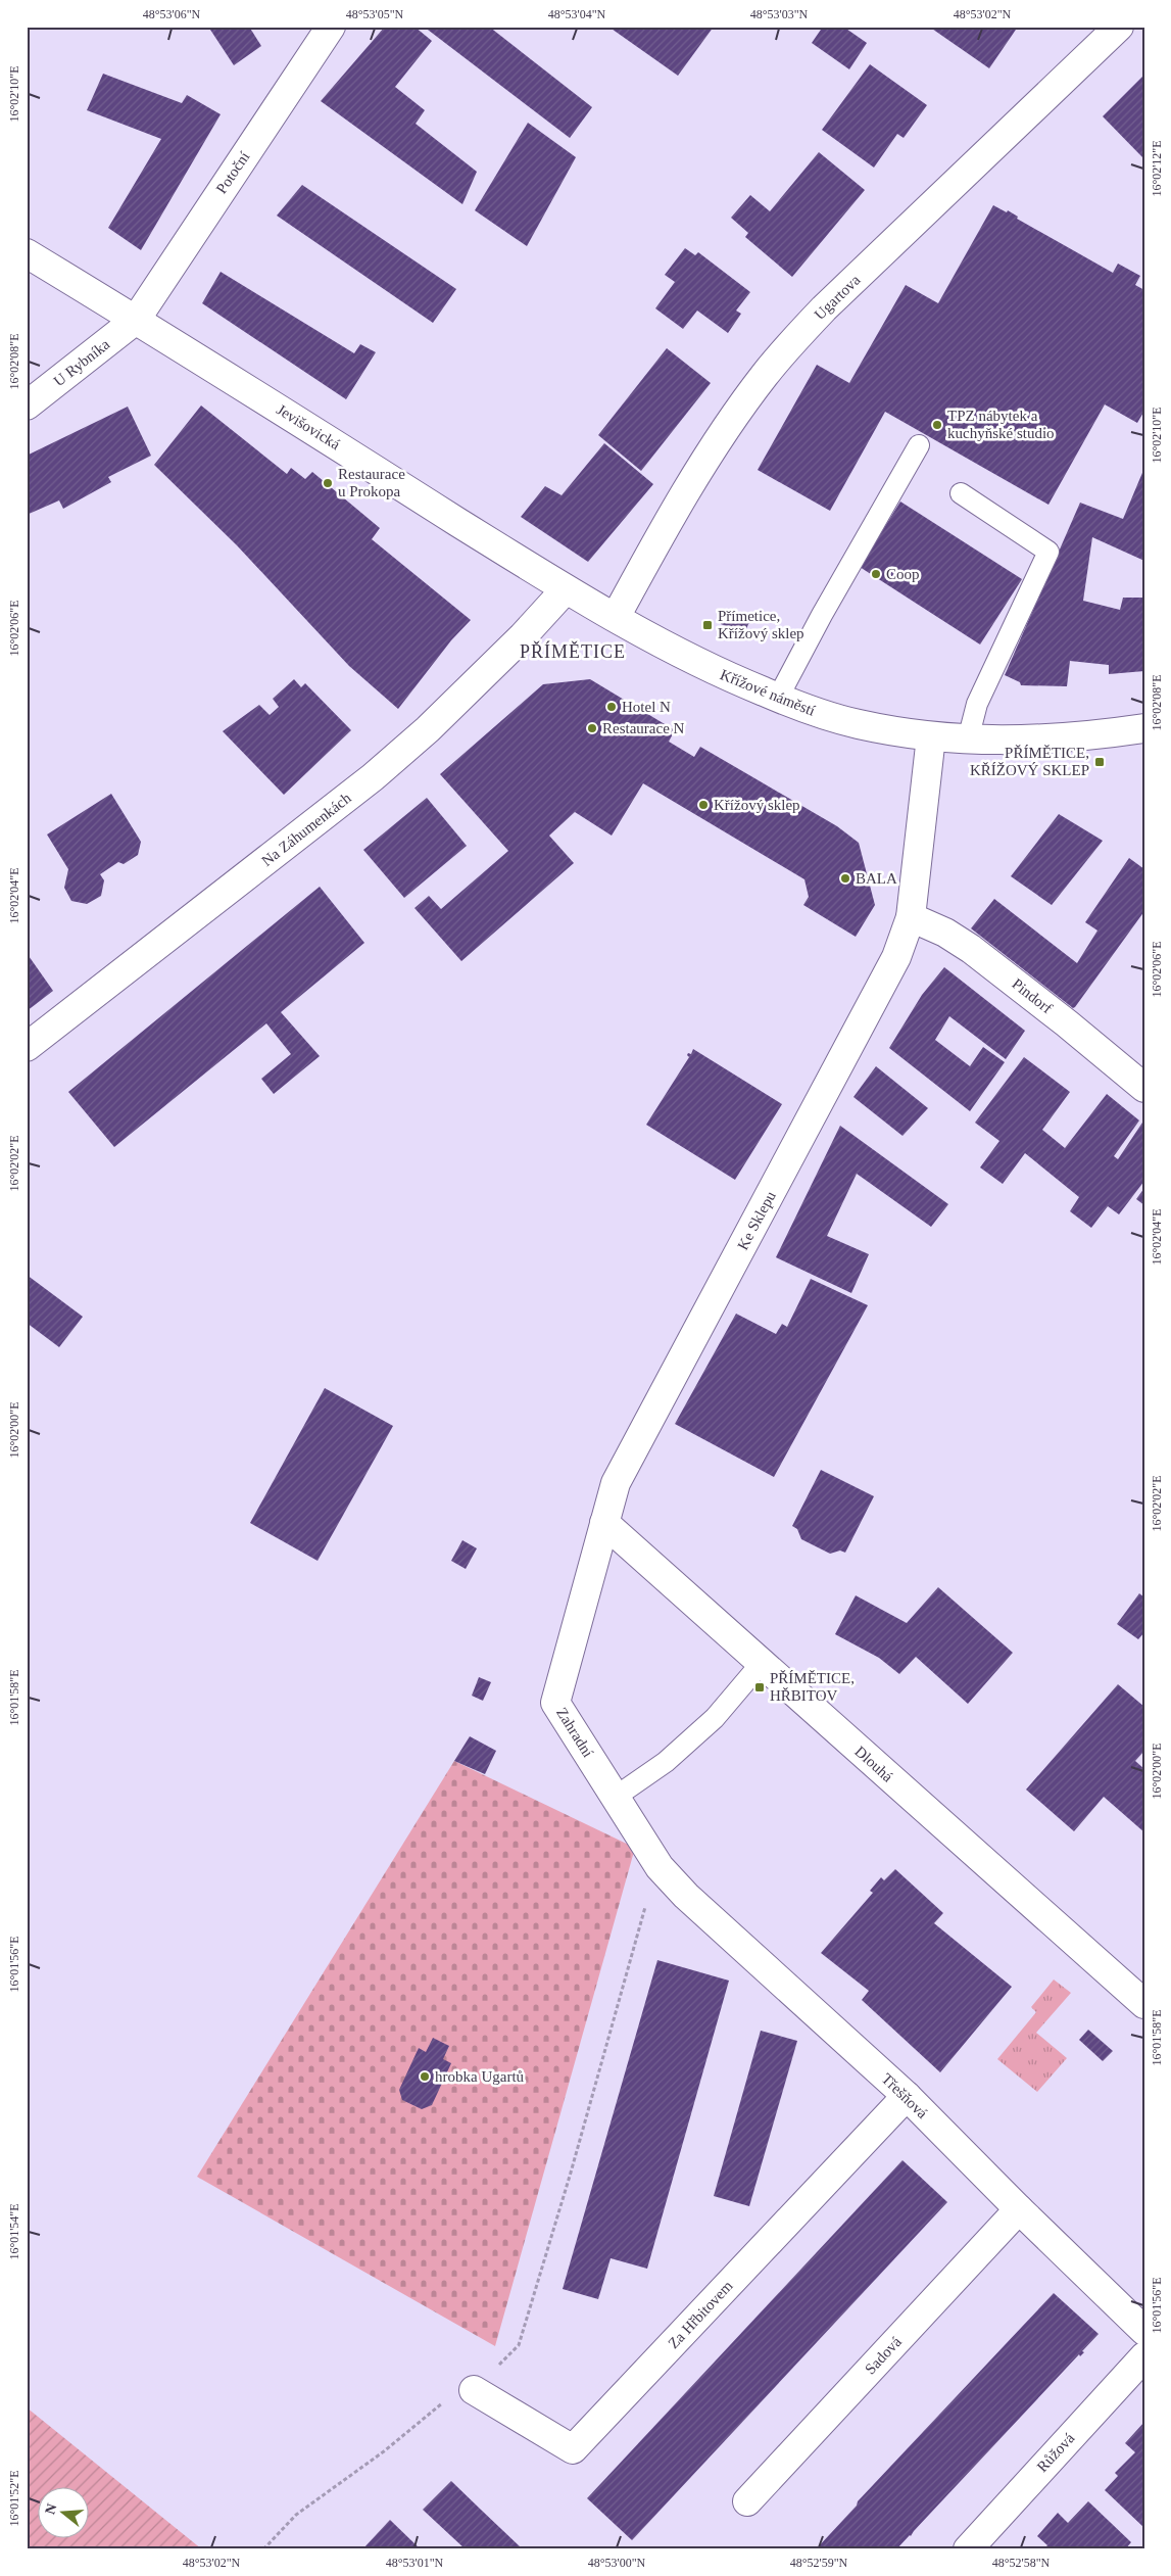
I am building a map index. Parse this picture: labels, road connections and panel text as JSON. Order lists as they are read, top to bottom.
{
  "streets": {
    "street": [
      "Potoční",
      "Ugartova",
      "U Rybníka",
      "Jevišovická",
      "Křížové náměstí",
      "Na Záhumenkách",
      "Pindorf",
      "Ke Sklepu",
      "Zahradní",
      "Dlouhá",
      "Třešňová",
      "Za Hřbitovem",
      "Sadová",
      "Růžová"
    ]
  },
  "crossings": [
    ["Potoční", "U Rybníka"],
    ["Potoční", "Jevišovická"],
    ["Ugartova", "Jevišovická"],
    ["Ugartova", "Křížové náměstí"],
    ["U Rybníka", "Jevišovická"],
    ["Jevišovická", "Křížové náměstí"],
    ["Jevišovická", "Na Záhumenkách"],
    ["Pindorf", "Ke Sklepu"],
    ["Ke Sklepu", "Zahradní"],
    ["Ke Sklepu", "Dlouhá"],
    ["Zahradní", "Dlouhá"],
    ["Zahradní", "Třešňová"],
    ["Třešňová", "Za Hřbitovem"],
    ["Třešňová", "Sadová"]
  ],
  "districts": ["PŘÍMĚTICE"],
  "places": {
    "other": [
      "TPZ nábytek a kuchyňské studio",
      "Restaurace u Prokopa",
      "Coop",
      "Hotel N",
      "Restaurace N",
      "Křížový sklep",
      "BALA",
      "hrobka Ugartů"
    ],
    "transit": ["Přímetice, Křížový sklep", "PŘÍMĚTICE, KŘÍŽOVÝ SKLEP", "PŘÍMĚTICE, HŘBITOV"]
  },
  "north": "left",
  "coordinates": [
    "48°53'06\"N",
    "48°53'05\"N",
    "48°53'04\"N",
    "48°53'03\"N",
    "48°53'02\"N",
    "16°02'10\"E",
    "16°02'12\"E",
    "16°02'08\"E",
    "16°02'06\"E",
    "16°02'04\"E",
    "16°02'02\"E",
    "16°02'00\"E",
    "16°01'58\"E",
    "16°01'56\"E",
    "16°01'54\"E",
    "16°01'52\"E",
    "48°53'01\"N",
    "48°53'00\"N",
    "48°52'59\"N",
    "48°52'58\"N"
  ]
}
